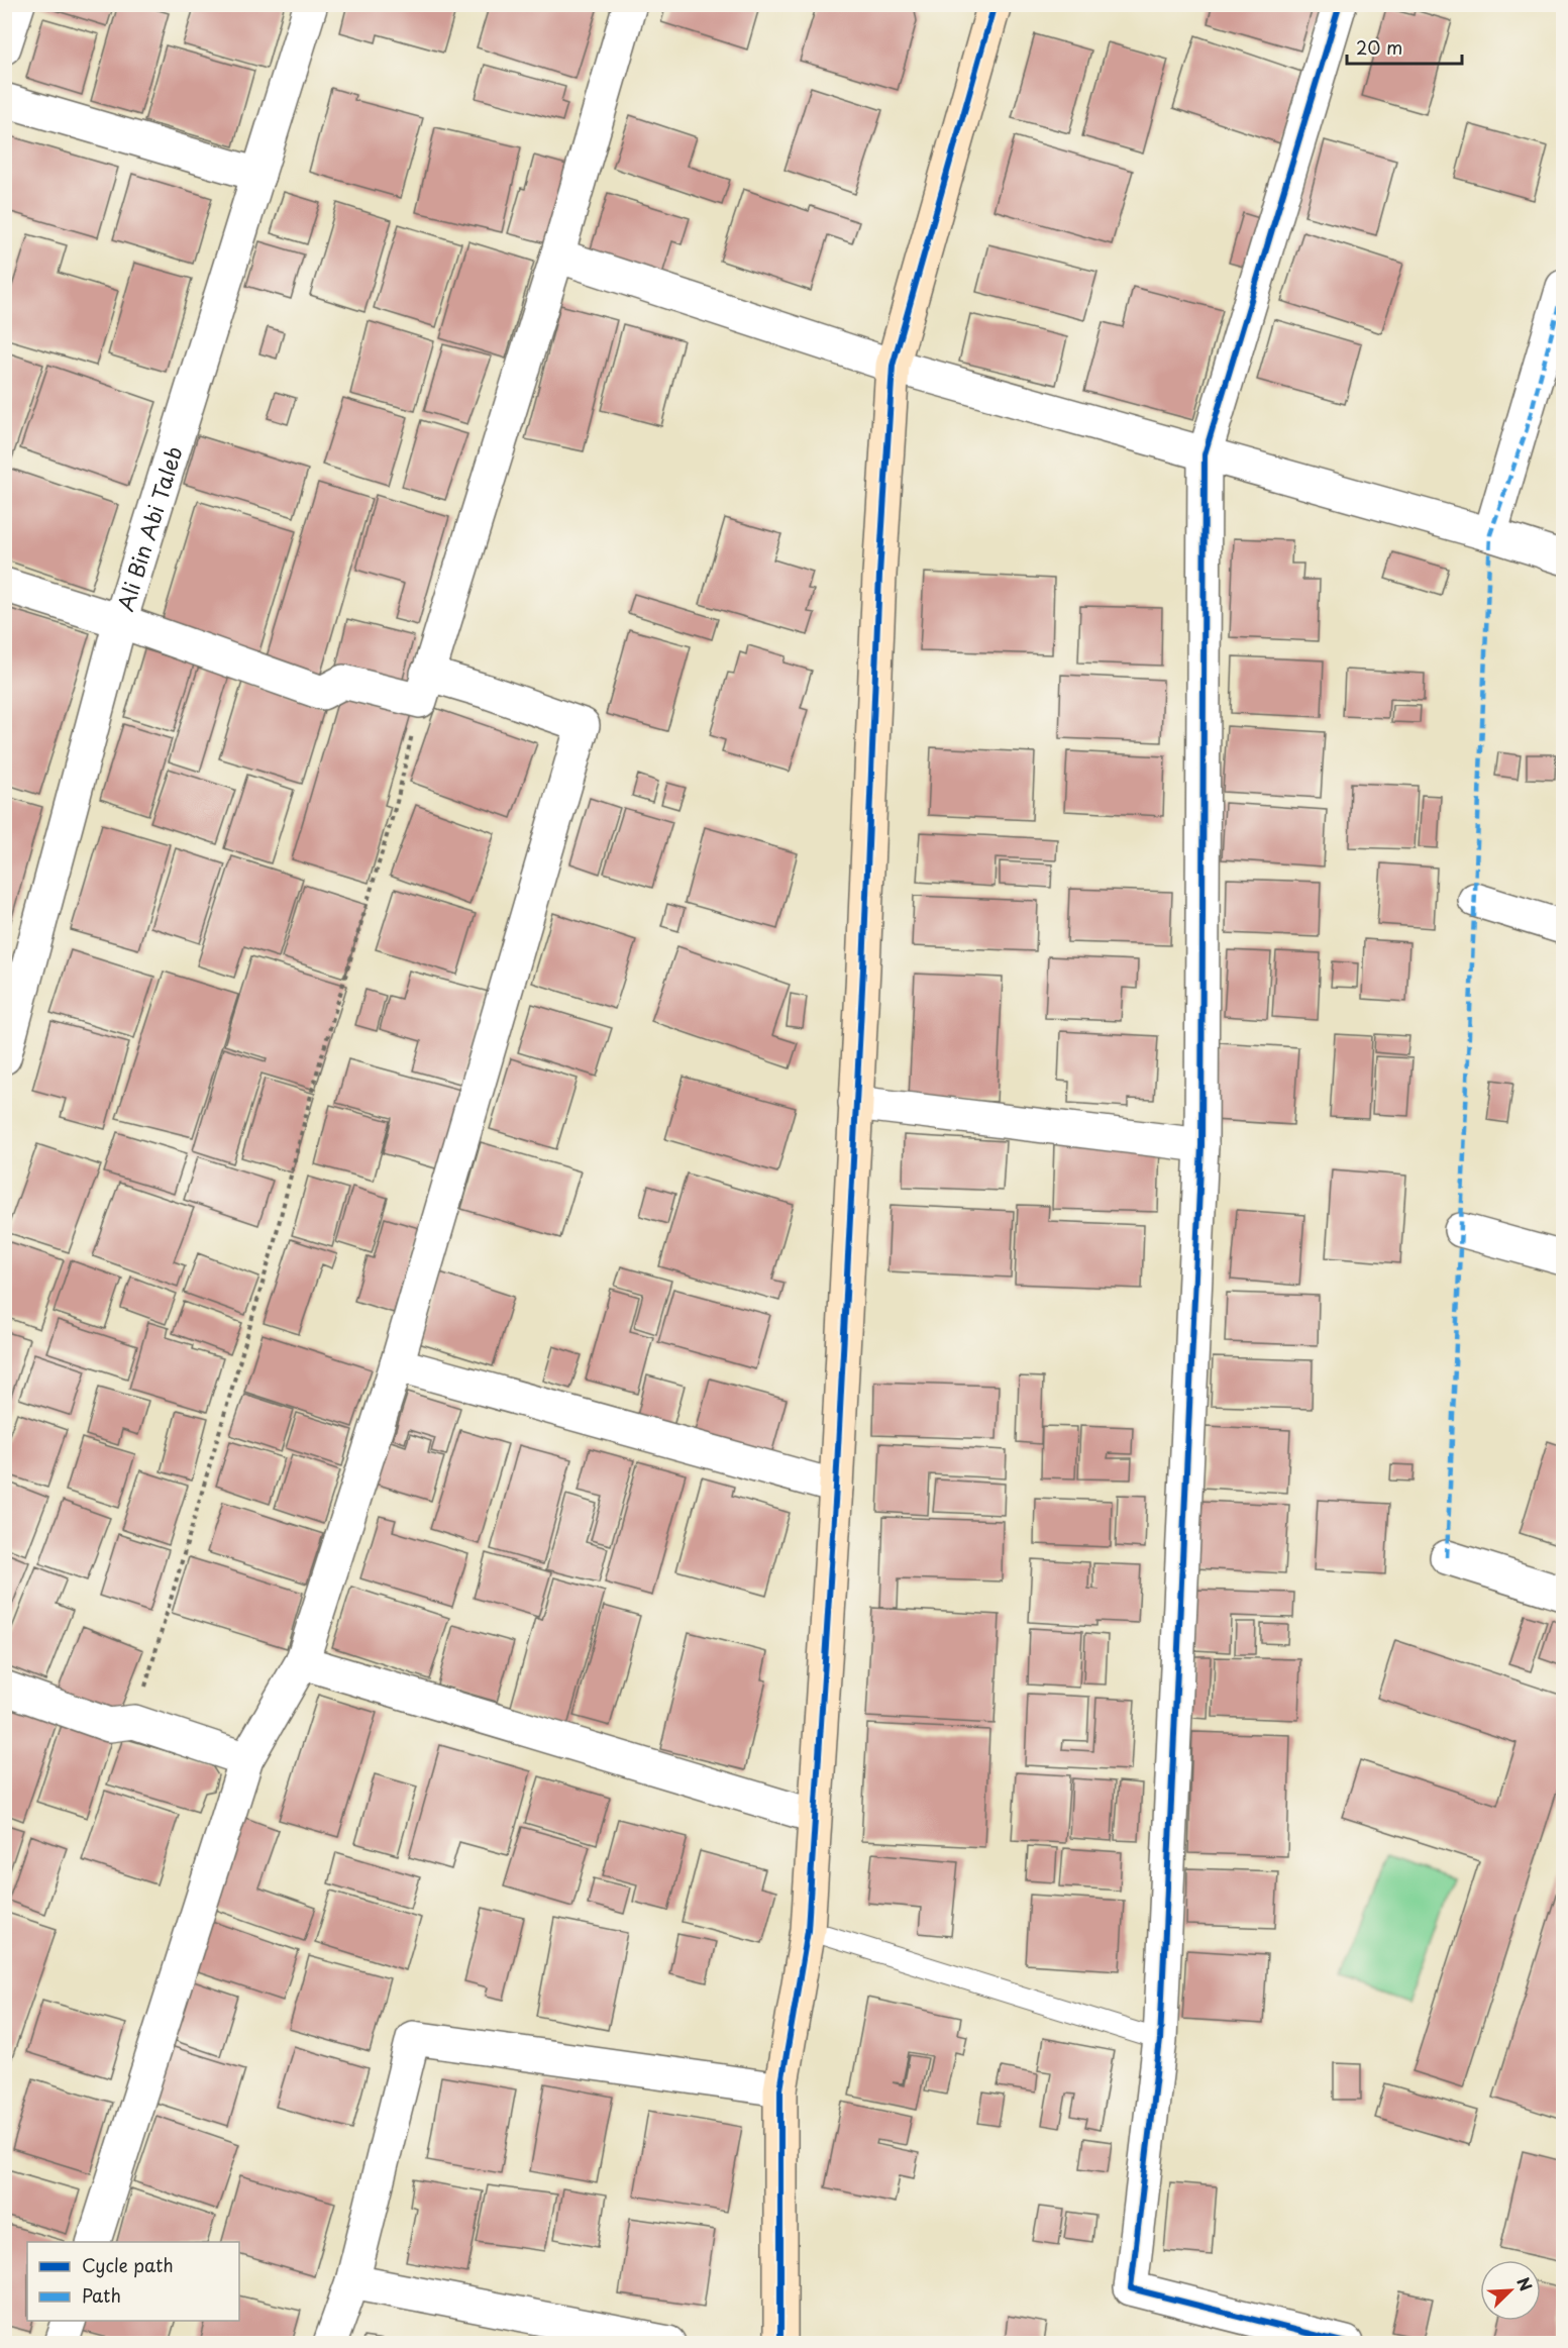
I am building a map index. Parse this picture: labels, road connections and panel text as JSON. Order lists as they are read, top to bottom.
{
  "streets": {
    "street": ["Ali Bin Abi Taleb"]
  },
  "legend": ["Cycle path", "Path"],
  "scale_bar": "20 m",
  "north": "top right"
}
